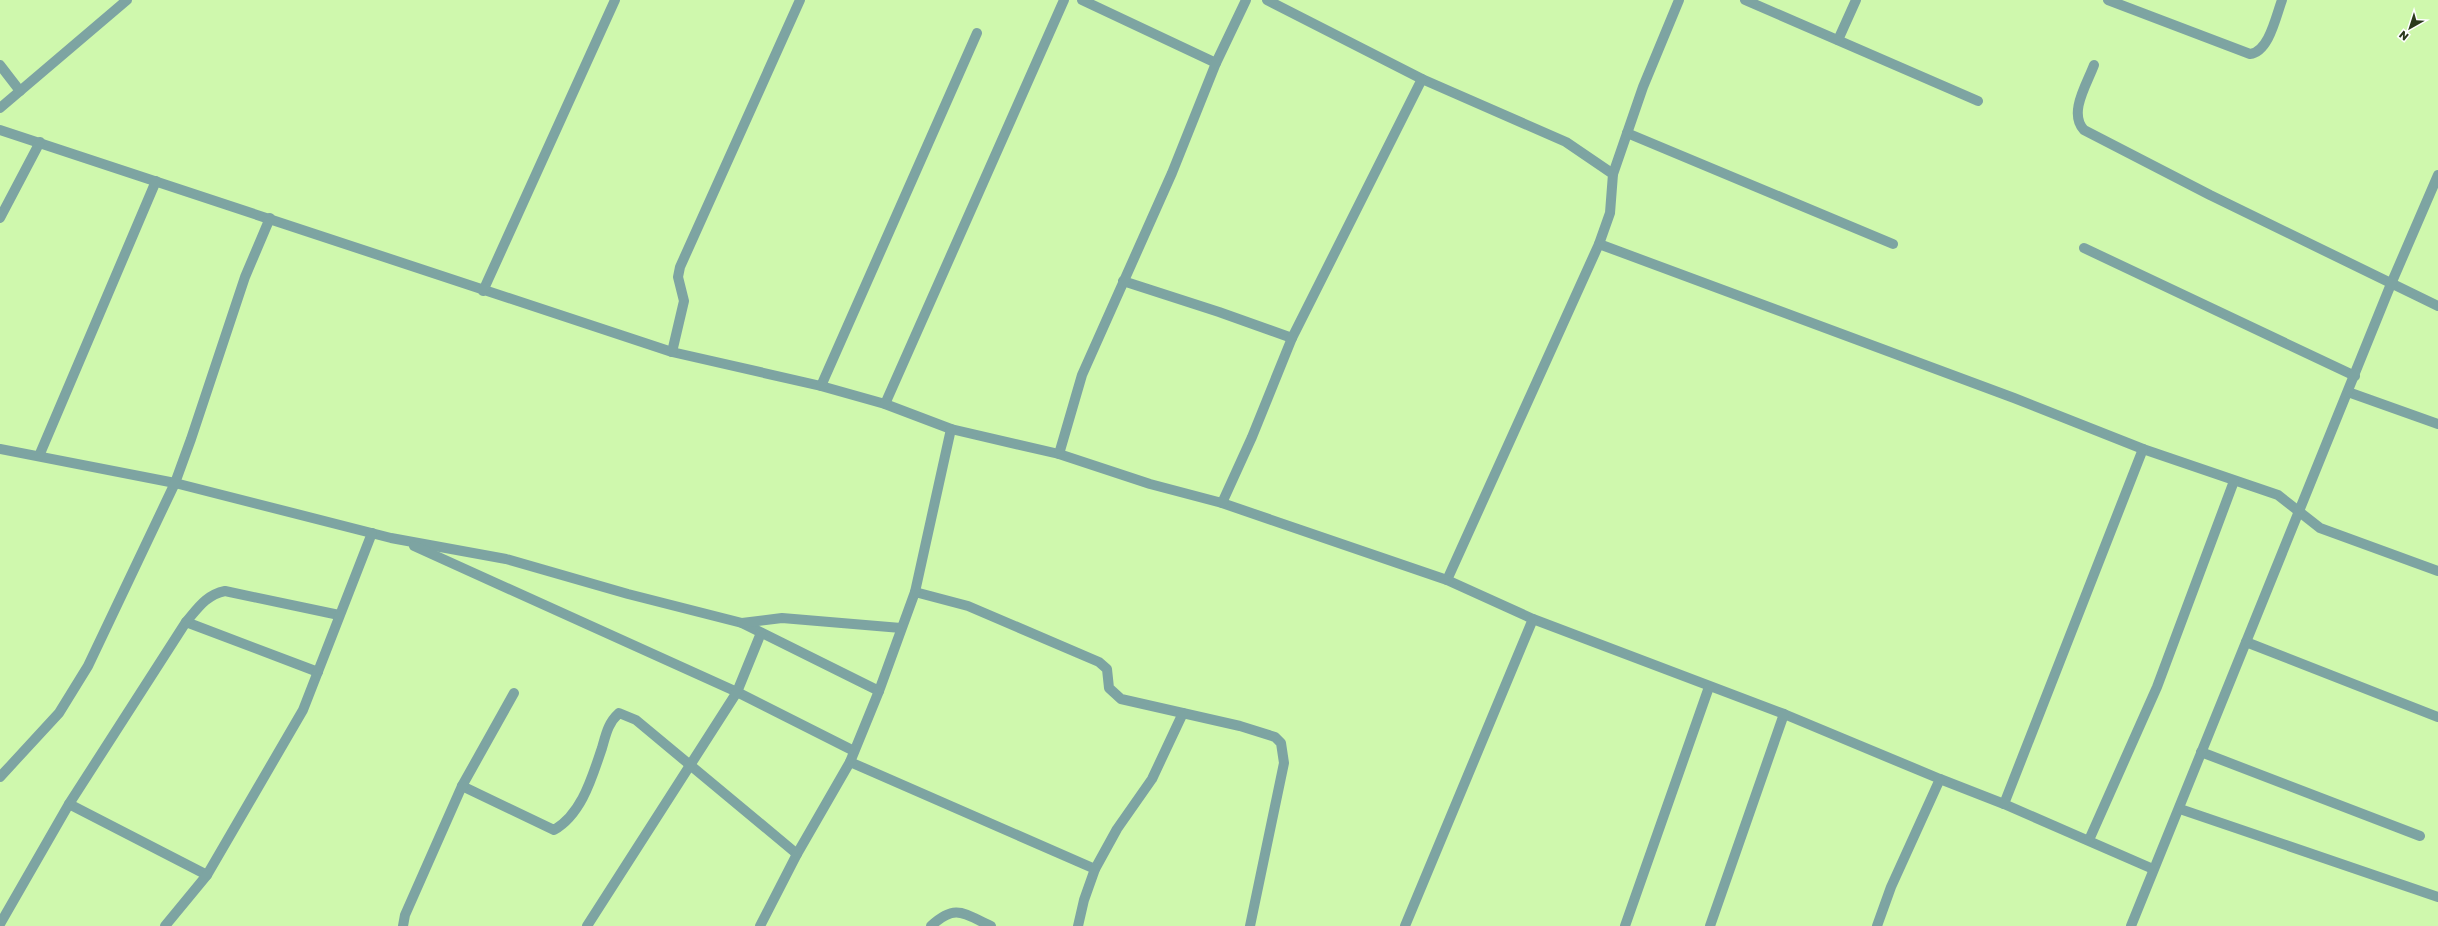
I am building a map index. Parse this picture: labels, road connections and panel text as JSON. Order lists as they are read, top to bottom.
{
  "north": "bottom left"
}
